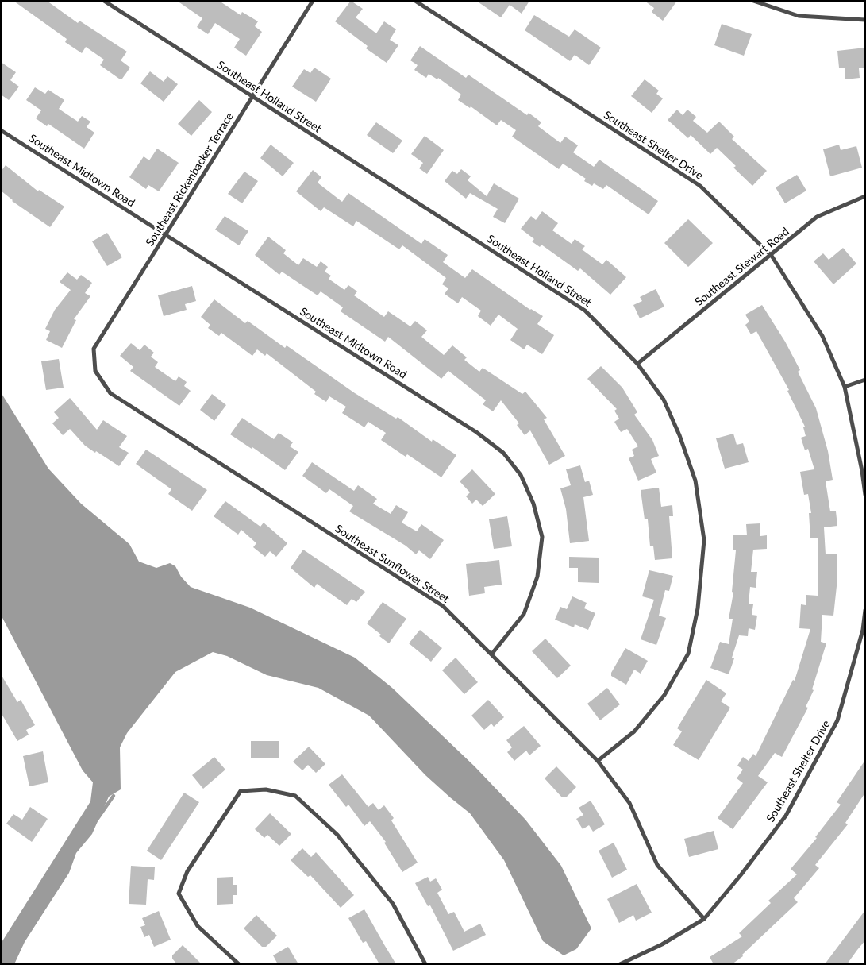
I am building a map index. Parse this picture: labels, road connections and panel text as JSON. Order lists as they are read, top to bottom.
{
  "streets": {
    "street": [
      "Southeast Holland Street",
      "Southeast Shelter Drive",
      "Southeast Midtown Road",
      "Southeast Rickenbacker Terrace",
      "Southeast Stewart Road",
      "Southeast Sunflower Street"
    ]
  },
  "crossings": [
    ["Southeast Holland Street", "Southeast Rickenbacker Terrace"],
    ["Southeast Holland Street", "Southeast Stewart Road"],
    ["Southeast Holland Street", "Southeast Sunflower Street"],
    ["Southeast Shelter Drive", "Southeast Stewart Road"],
    ["Southeast Shelter Drive", "Southeast Sunflower Street"],
    ["Southeast Midtown Road", "Southeast Rickenbacker Terrace"],
    ["Southeast Midtown Road", "Southeast Sunflower Street"],
    ["Southeast Rickenbacker Terrace", "Southeast Sunflower Street"]
  ]
}
